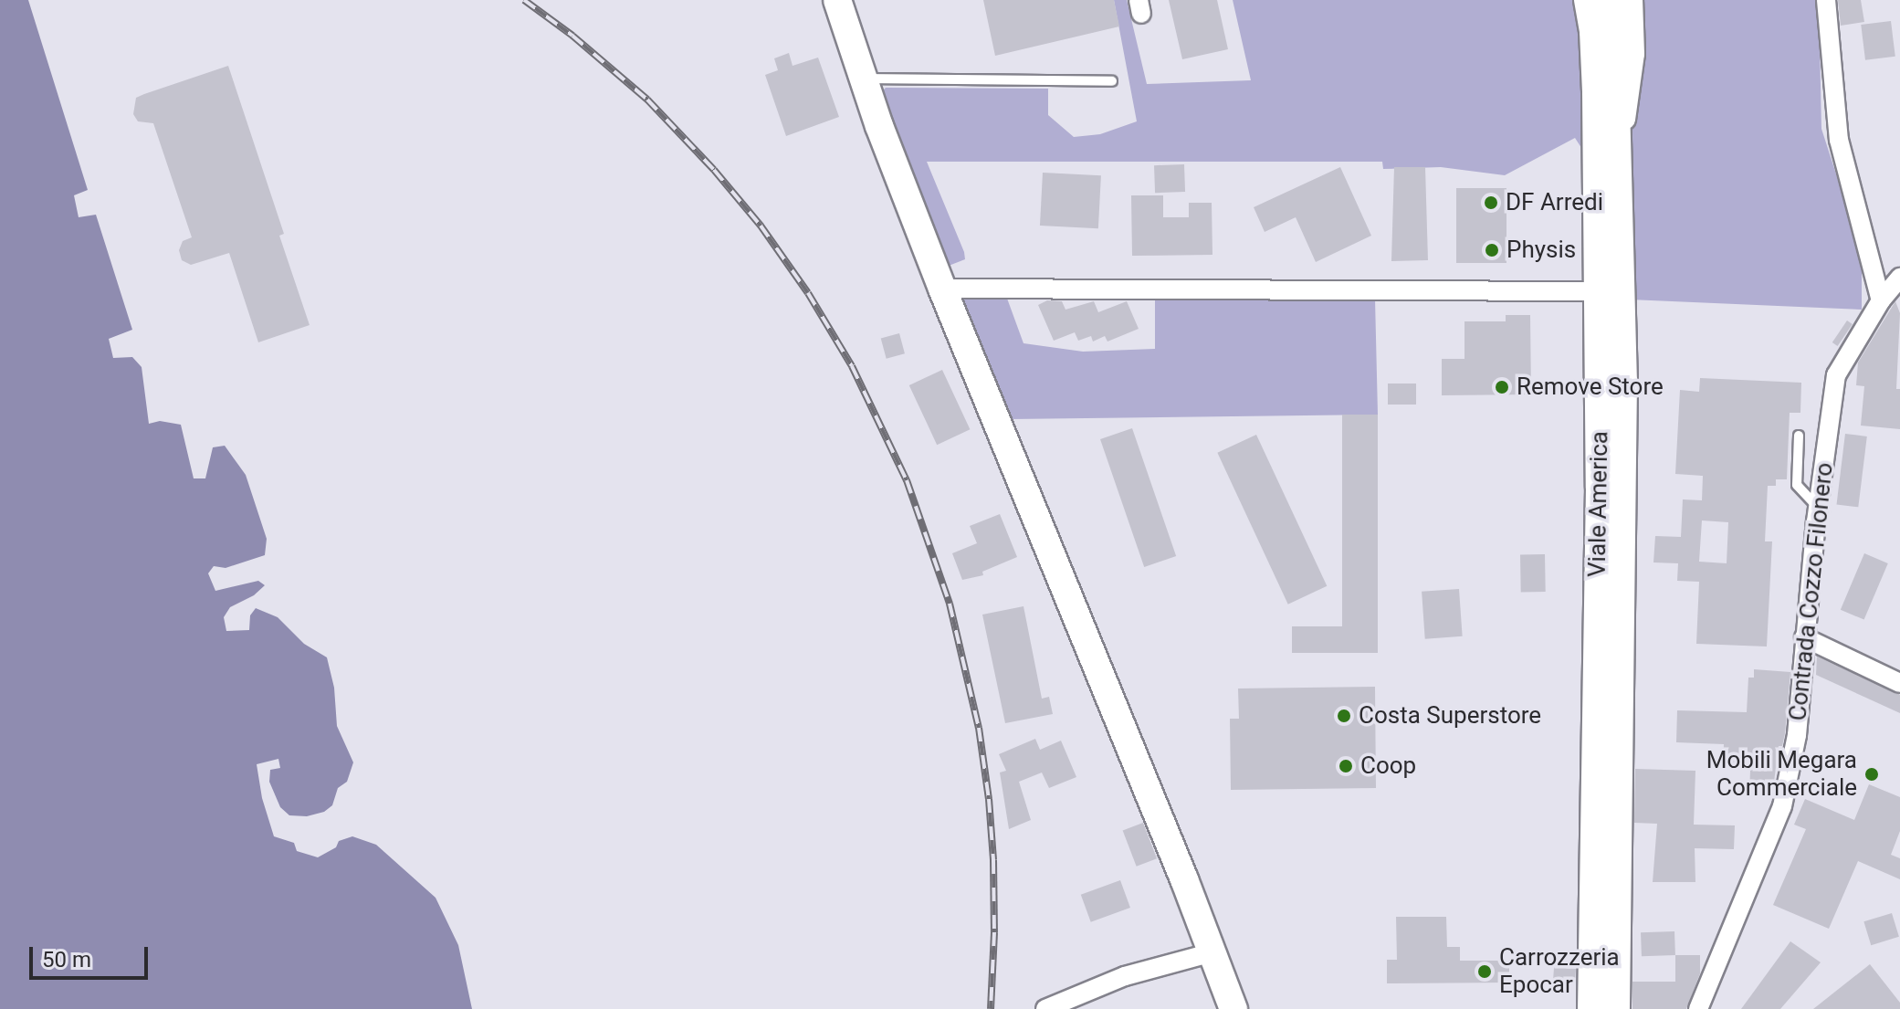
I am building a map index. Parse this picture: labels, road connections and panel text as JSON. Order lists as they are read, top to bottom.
{
  "streets": {
    "main road": ["Viale America"],
    "street": ["Contrada Cozzo Filonero"]
  },
  "places": [
    "DF Arredi",
    "Physis",
    "Remove Store",
    "Costa Superstore",
    "Coop",
    "Mobili Megara Commerciale",
    "Carrozzeria Epocar"
  ],
  "scale_bar": "50 m"
}
